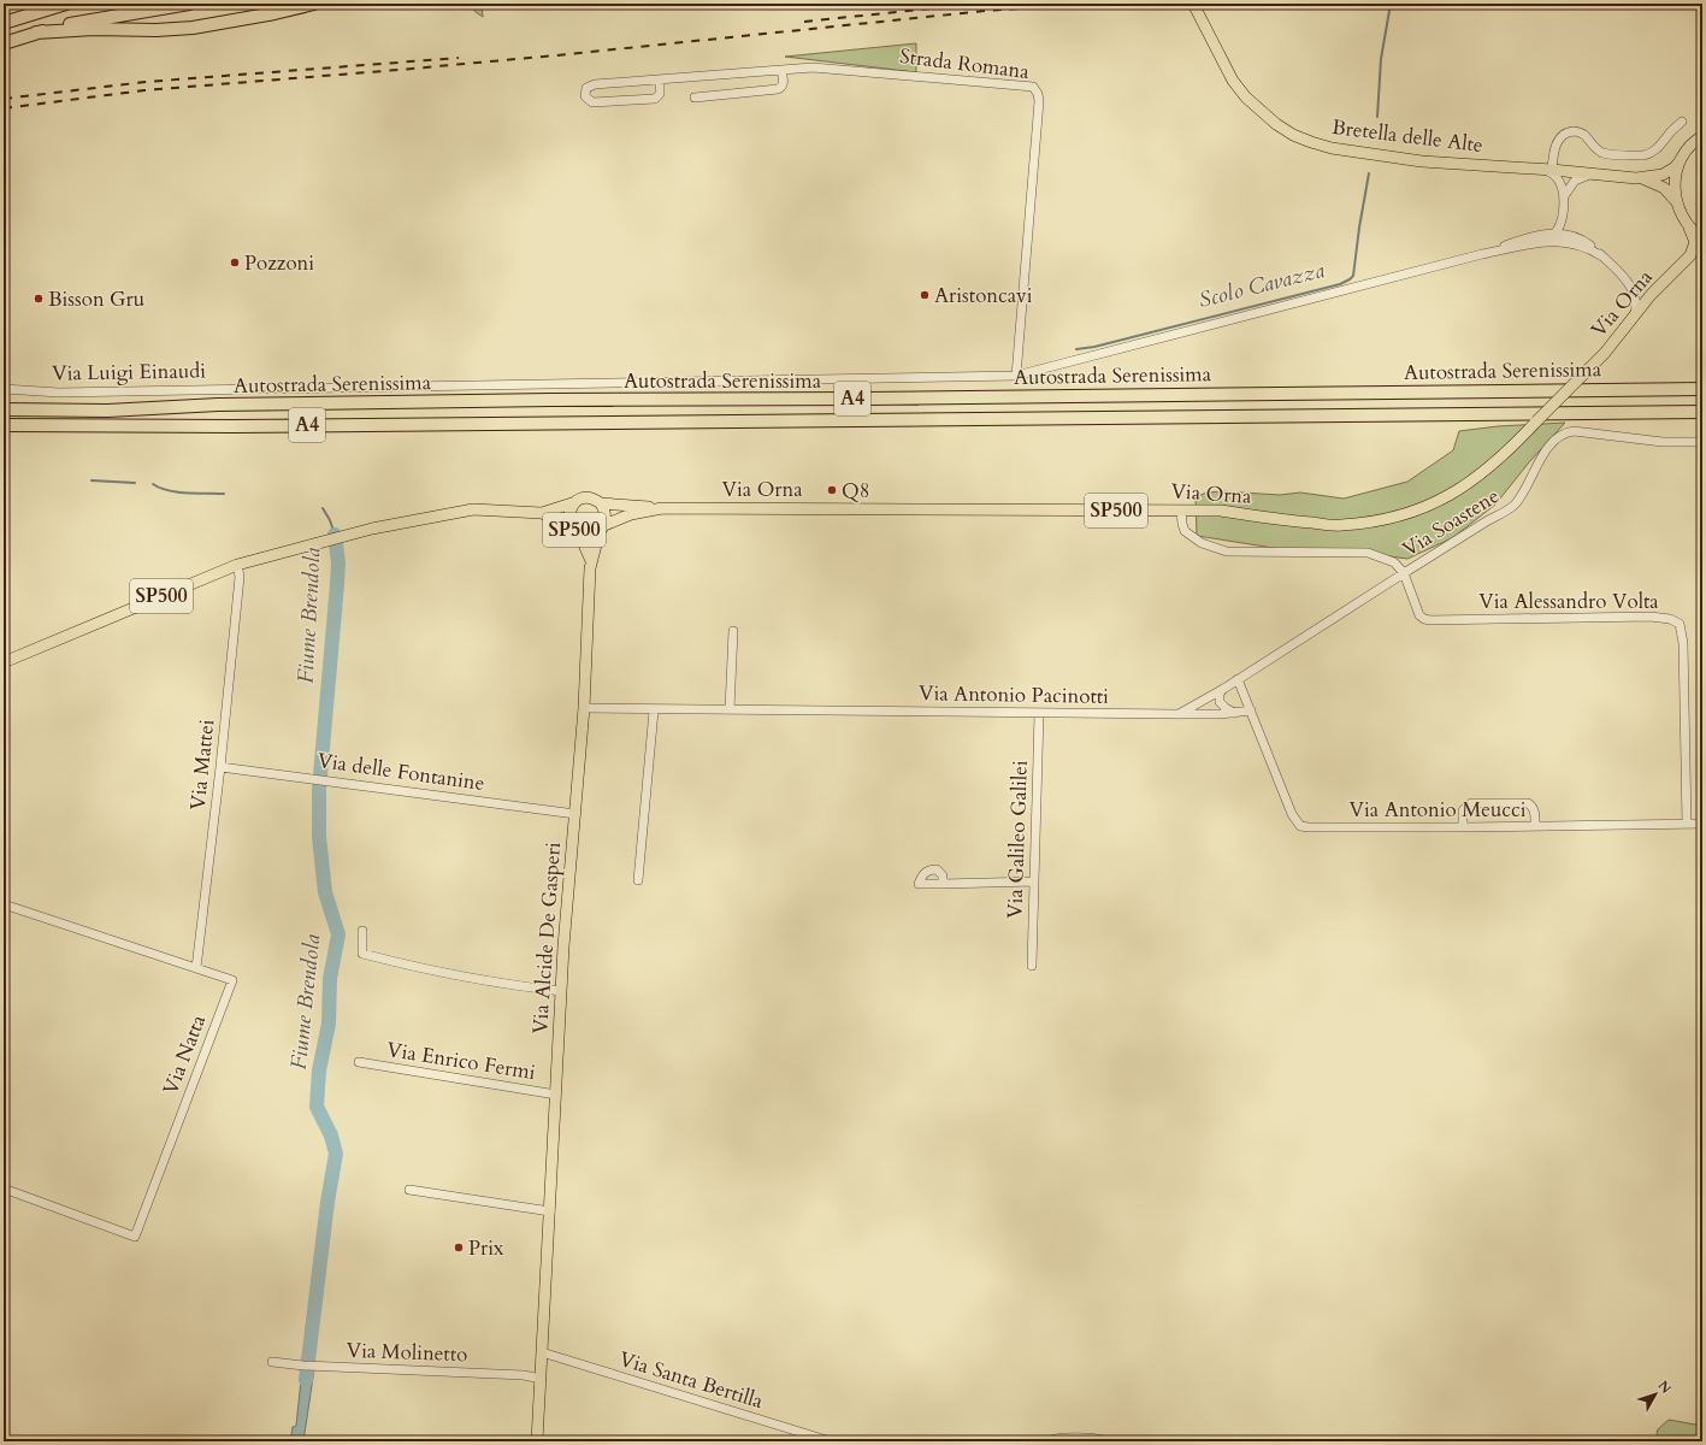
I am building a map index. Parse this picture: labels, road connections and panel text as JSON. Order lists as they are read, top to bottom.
{
  "streets": {
    "highway": ["Autostrada Serenissima", "A4"],
    "main road": [
      "Bretella delle Alte",
      "Via Orna",
      "SP500",
      "Via Alcide De Gasperi"
    ],
    "street": [
      "Strada Romana",
      "Via Luigi Einaudi",
      "Via Soastene",
      "Via Alessandro Volta",
      "Via Antonio Pacinotti",
      "Via Mattei",
      "Via delle Fontanine",
      "Via Antonio Meucci",
      "Via Galileo Galilei",
      "Via Natta",
      "Via Enrico Fermi",
      "Via Molinetto",
      "Via Santa Bertilla"
    ]
  },
  "crossings": [
    ["Strada Romana", "Via Luigi Einaudi"],
    ["Bretella delle Alte", "Via Orna"],
    ["Bretella delle Alte", "Via Luigi Einaudi"],
    ["Via Orna", "Via Luigi Einaudi"],
    ["Via Orna", "SP500"],
    ["Via Orna", "Via Soastene"],
    ["Via Orna", "Via Alcide De Gasperi"],
    ["SP500", "Via Mattei"],
    ["SP500", "Via Alcide De Gasperi"],
    ["Via Soastene", "Via Alessandro Volta"],
    ["Via Soastene", "Via Antonio Pacinotti"],
    ["Via Alessandro Volta", "Via Antonio Pacinotti"],
    ["Via Alessandro Volta", "Via Antonio Meucci"],
    ["Via Antonio Pacinotti", "Via Antonio Meucci"],
    ["Via Antonio Pacinotti", "Via Galileo Galilei"],
    ["Via Antonio Pacinotti", "Via Alcide De Gasperi"],
    ["Via Mattei", "Via delle Fontanine"],
    ["Via Mattei", "Via Natta"],
    ["Via delle Fontanine", "Via Alcide De Gasperi"],
    ["Via Alcide De Gasperi", "Via Enrico Fermi"],
    ["Via Alcide De Gasperi", "Via Molinetto"],
    ["Via Alcide De Gasperi", "Via Santa Bertilla"]
  ],
  "water": ["Scolo Cavazza", "Fiume Brendola"],
  "places": [
    "Pozzoni",
    "Aristoncavi",
    "Bisson Gru",
    "Q8",
    "Prix"
  ],
  "north": "top right"
}
